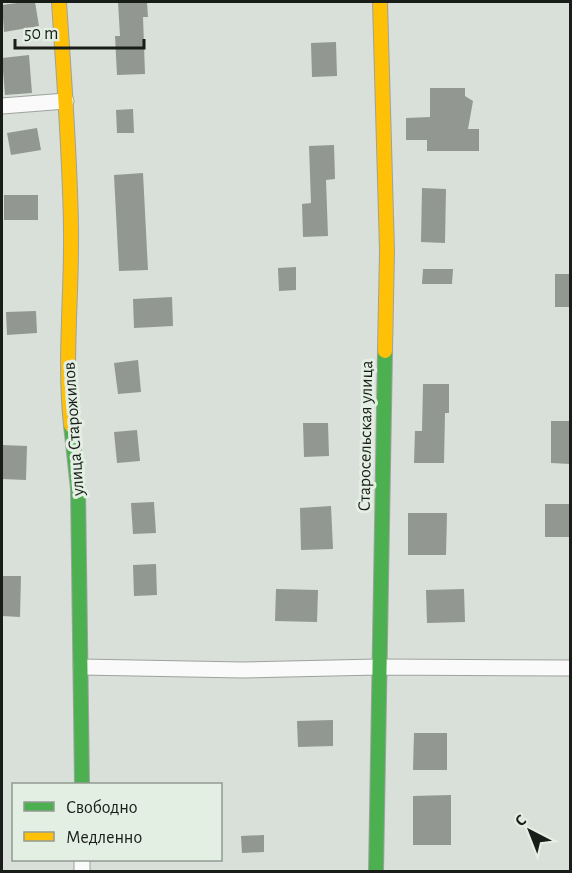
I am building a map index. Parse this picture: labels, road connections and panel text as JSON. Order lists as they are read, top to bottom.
{
  "streets": {
    "street": ["улица Старожилов", "Старосельская улица"]
  },
  "legend": ["Свободно", "Медленно"],
  "scale_bar": "50 m",
  "north": "top left"
}
